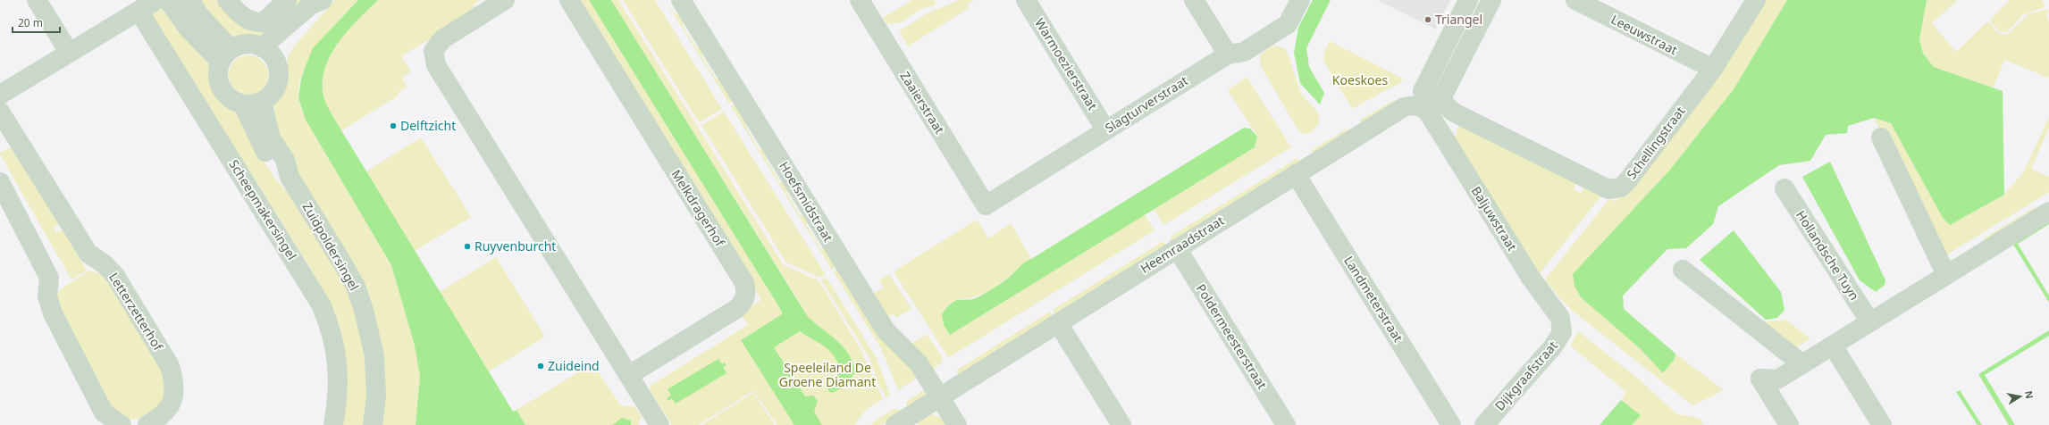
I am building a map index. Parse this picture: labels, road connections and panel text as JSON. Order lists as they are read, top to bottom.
{
  "streets": {
    "street": [
      "Leeuwstraat",
      "Warmoezierstraat",
      "Zaaierstraat",
      "Slagturverstraat",
      "Schellingstraat",
      "Hoefsmidstraat",
      "Melkdragerhof",
      "Scheepmakersingel",
      "Baljuwstraat",
      "Heemraadstraat",
      "Zuidpoldersingel",
      "Hollandsche Tuyn",
      "Landmeterstraat",
      "Letterzetterhof",
      "Poldermeesterstraat",
      "Dijkgraafstraat"
    ]
  },
  "crossings": [
    ["Leeuwstraat", "Schellingstraat"],
    ["Warmoezierstraat", "Slagturverstraat"],
    ["Zaaierstraat", "Slagturverstraat"],
    ["Schellingstraat", "Baljuwstraat"],
    ["Schellingstraat", "Heemraadstraat"],
    ["Hoefsmidstraat", "Heemraadstraat"],
    ["Baljuwstraat", "Heemraadstraat"],
    ["Baljuwstraat", "Dijkgraafstraat"],
    ["Heemraadstraat", "Landmeterstraat"],
    ["Heemraadstraat", "Poldermeesterstraat"]
  ],
  "parks": ["Koeskoes", "Speeleiland De Groene Diamant"],
  "places": [
    "Triangel",
    "Delftzicht",
    "Ruyvenburcht",
    "Zuideind"
  ],
  "scale_bar": "20 m",
  "north": "right"
}
